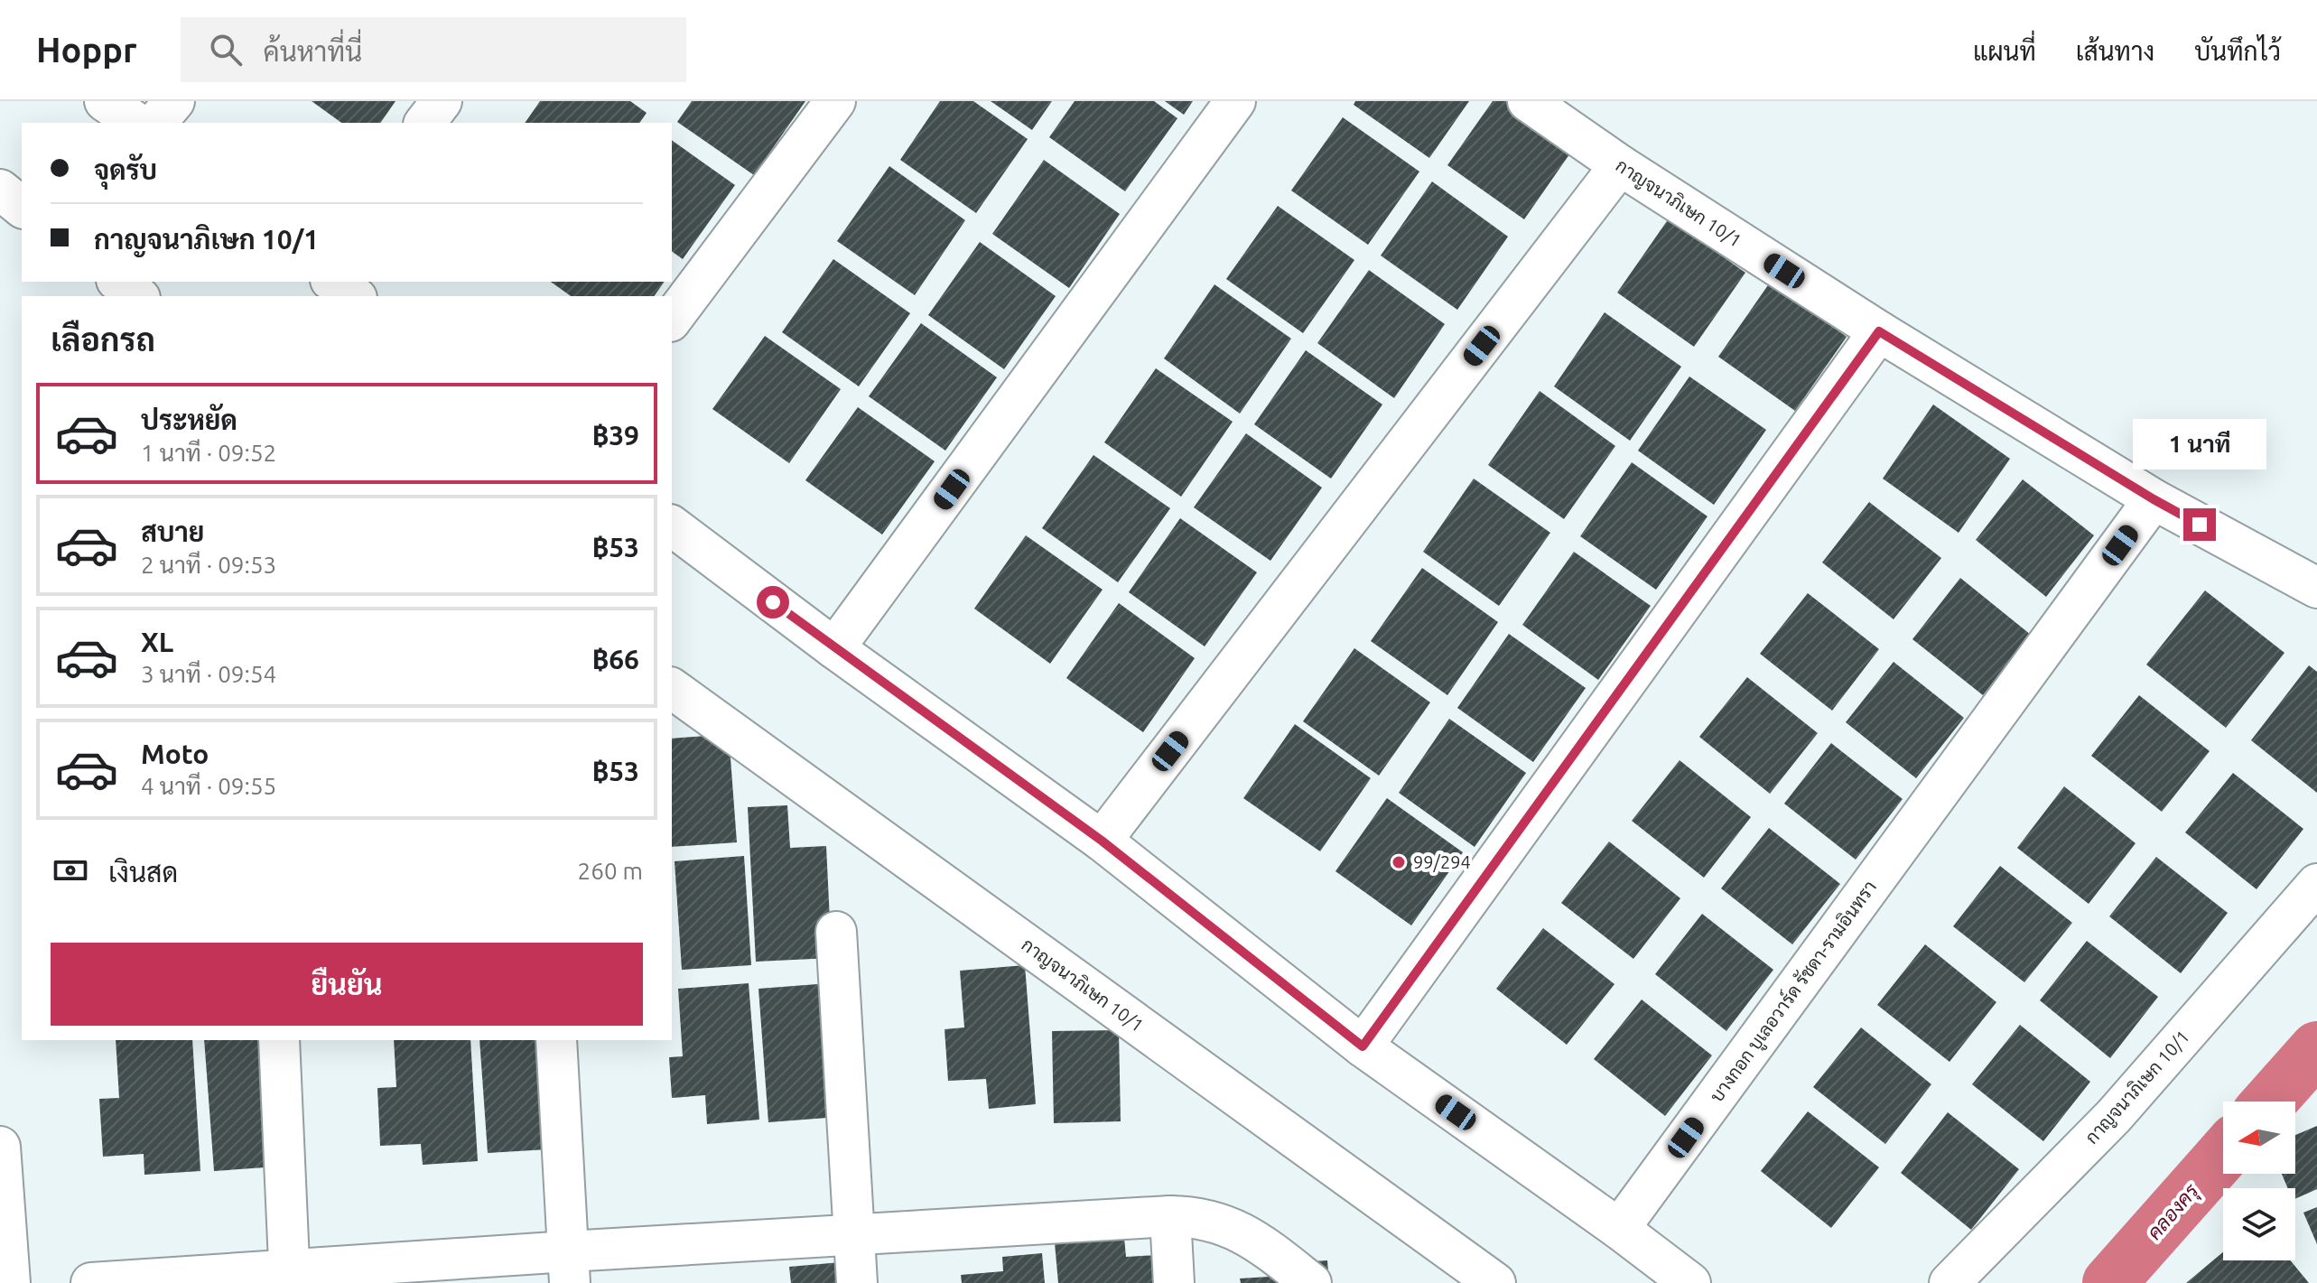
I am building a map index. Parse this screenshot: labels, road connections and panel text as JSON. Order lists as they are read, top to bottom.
{
  "streets": {
    "street": ["กาญจนาภิเษก 10/1", "บางกอก บูเลอวาร์ด รัชดา-รามอินทรา"]
  },
  "crossings": [
    ["กาญจนาภิเษก 10/1", "บางกอก บูเลอวาร์ด รัชดา-รามอินทรา"]
  ],
  "water": ["คลองครุ"],
  "places": ["99/294"],
  "north": "left",
  "page": {
    "header": "Hoppr",
    "search": "ค้นหาที่นี่",
    "nav": ["แผนที่", "เส้นทาง", "บันทึกไว้"],
    "banner": ["จุดรับ", "กาญจนาภิเษก 10/1"],
    "heading": "เลือกรถ",
    "list": [
      {
        "name": "ประหยัด",
        "note": "1 นาที · 09:52",
        "value": "฿39"
      },
      {
        "name": "สบาย",
        "note": "2 นาที · 09:53",
        "value": "฿53"
      },
      {
        "name": "XL",
        "note": "3 นาที · 09:54",
        "value": "฿66"
      },
      {
        "name": "Moto",
        "note": "4 นาที · 09:55",
        "value": "฿53"
      }
    ],
    "bubble": "1 นาที",
    "pay": ["เงินสด", "260 m"],
    "buttons": "ยืนยัน"
  }
}
